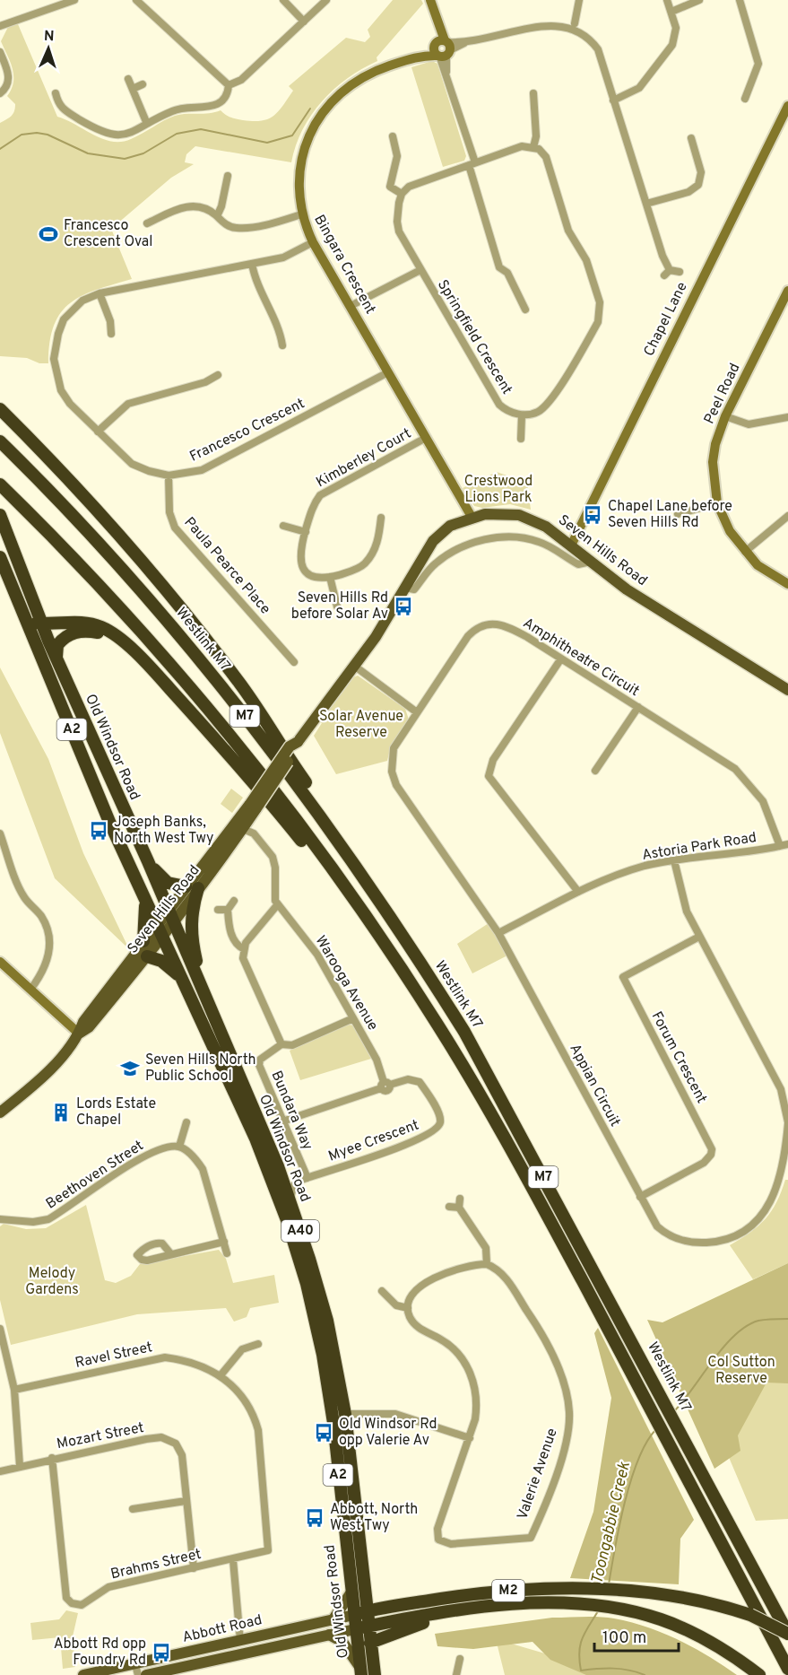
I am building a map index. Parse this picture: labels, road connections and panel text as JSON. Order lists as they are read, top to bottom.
{
  "streets": {
    "highway": [
      "Westlink M7",
      "M7",
      "A2",
      "Old Windsor Road",
      "A40",
      "M2",
      "Abbott Road"
    ],
    "main road": ["Seven Hills Road"],
    "street": [
      "Bingara Crescent",
      "Chapel Lane",
      "Springfield Crescent",
      "Peel Road",
      "Francesco Crescent",
      "Kimberley Court",
      "Paula Pearce Place",
      "Amphitheatre Circuit",
      "Astoria Park Road",
      "Warooga Avenue",
      "Forum Crescent",
      "Appian Circuit",
      "Bundara Way",
      "Myee Crescent",
      "Beethoven Street",
      "Ravel Street",
      "Mozart Street",
      "Valerie Avenue",
      "Brahms Street"
    ]
  },
  "crossings": [
    ["Bingara Crescent", "Francesco Crescent"],
    ["Bingara Crescent", "Kimberley Court"],
    ["Bingara Crescent", "Seven Hills Road"],
    ["Chapel Lane", "Seven Hills Road"],
    ["Francesco Crescent", "Paula Pearce Place"],
    ["Seven Hills Road", "Old Windsor Road"],
    ["Westlink M7", "M2"],
    ["Amphitheatre Circuit", "Astoria Park Road"],
    ["Amphitheatre Circuit", "Appian Circuit"],
    ["Old Windsor Road", "M2"],
    ["Old Windsor Road", "Abbott Road"],
    ["Astoria Park Road", "Appian Circuit"],
    ["Warooga Avenue", "Bundara Way"],
    ["Warooga Avenue", "Myee Crescent"],
    ["Forum Crescent", "Appian Circuit"],
    ["Bundara Way", "Myee Crescent"],
    ["Ravel Street", "Brahms Street"],
    ["Mozart Street", "Brahms Street"],
    ["M2", "Abbott Road"]
  ],
  "water": ["Toongabbie Creek"],
  "parks": [
    "Crestwood Lions Park",
    "Solar Avenue Reserve",
    "Melody Gardens",
    "Col Sutton Reserve"
  ],
  "places": {
    "sports": ["Francesco Crescent Oval"],
    "bus stop": [
      "Chapel Lane before Seven Hills Rd",
      "Seven Hills Rd before Solar Av",
      "Joseph Banks, North West Twy",
      "Old Windsor Rd opp Valerie Av",
      "Abbott, North West Twy",
      "Abbott Rd opp Foundry Rd"
    ],
    "school or university": ["Seven Hills North Public School"],
    "building": ["Lords Estate Chapel"]
  },
  "scale_bar": "100 m",
  "north": "top"
}
